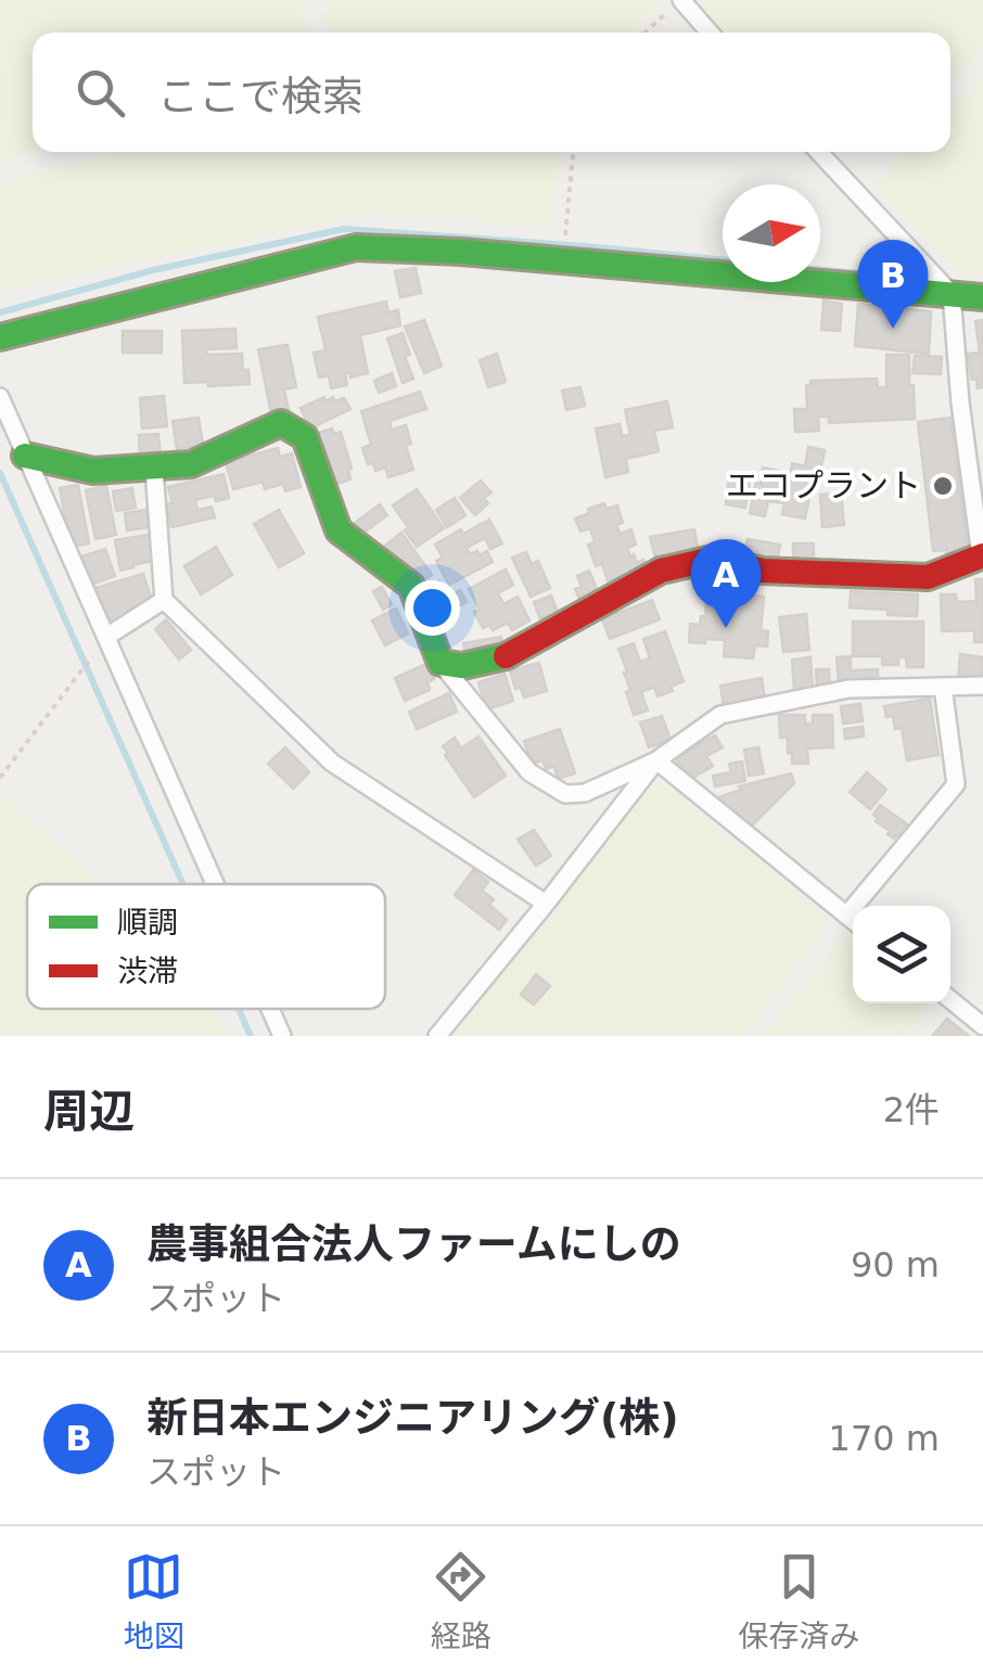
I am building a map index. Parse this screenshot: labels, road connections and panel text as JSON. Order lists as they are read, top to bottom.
{
  "places": ["エコプラント"],
  "legend": ["順調", "渋滞"],
  "north": "right",
  "page": {
    "search": "ここで検索",
    "pins": ["B", "A"],
    "heading": ["周辺", "2件"],
    "list": [
      {
        "mark": "A",
        "name": "農事組合法人ファームにしの",
        "note": "スポット",
        "value": "90 m"
      },
      {
        "mark": "B",
        "name": "新日本エンジニアリング(株)",
        "note": "スポット",
        "value": "170 m"
      }
    ],
    "nav": ["地図", "経路", "保存済み"]
  }
}
